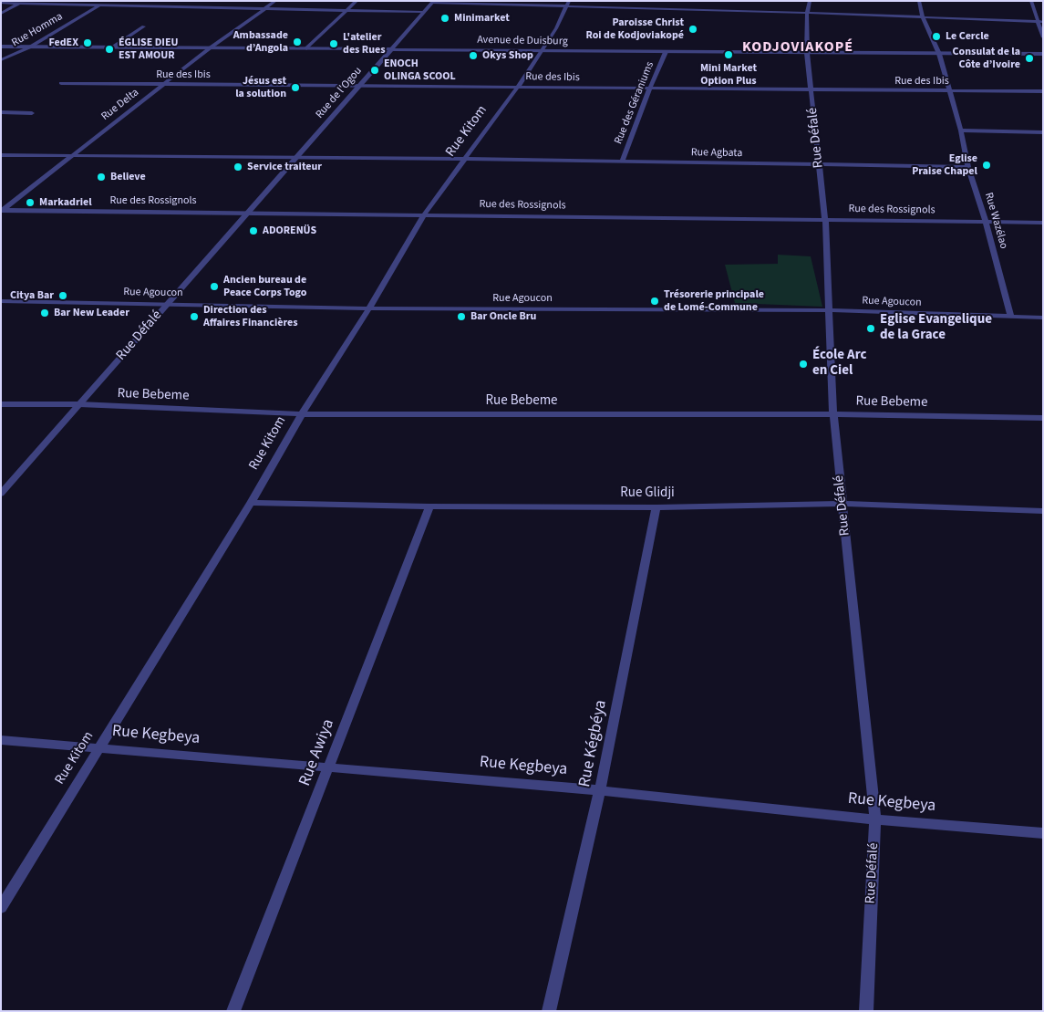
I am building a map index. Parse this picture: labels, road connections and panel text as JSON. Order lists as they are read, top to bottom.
{
  "streets": {
    "street": [
      "Rue Homma",
      "Avenue de Duisburg",
      "Rue des Ibis",
      "Rue de l'Ogou",
      "Rue des Géraniums",
      "Rue Delta",
      "Rue Kitom",
      "Rue Défalé",
      "Rue Agbata",
      "Rue des Rossignols",
      "Rue Wazélao",
      "Rue Agoucon",
      "Rue Bebeme",
      "Rue Glidji",
      "Rue Kegbeya",
      "Rue Kégbéya",
      "Rue Awiya"
    ]
  },
  "crossings": [
    ["Rue Homma", "Avenue de Duisburg"],
    ["Avenue de Duisburg", "Rue de l'Ogou"],
    ["Avenue de Duisburg", "Rue des Géraniums"],
    ["Avenue de Duisburg", "Rue Delta"],
    ["Avenue de Duisburg", "Rue Kitom"],
    ["Avenue de Duisburg", "Rue Défalé"],
    ["Avenue de Duisburg", "Rue Wazélao"],
    ["Rue des Ibis", "Rue de l'Ogou"],
    ["Rue des Ibis", "Rue des Géraniums"],
    ["Rue des Ibis", "Rue Delta"],
    ["Rue des Ibis", "Rue Kitom"],
    ["Rue des Ibis", "Rue Défalé"],
    ["Rue des Ibis", "Rue Wazélao"],
    ["Rue de l'Ogou", "Rue Défalé"],
    ["Rue de l'Ogou", "Rue Agbata"],
    ["Rue des Géraniums", "Rue Agbata"],
    ["Rue Delta", "Rue Agbata"],
    ["Rue Delta", "Rue des Rossignols"],
    ["Rue Kitom", "Rue Agbata"],
    ["Rue Kitom", "Rue des Rossignols"],
    ["Rue Kitom", "Rue Agoucon"],
    ["Rue Kitom", "Rue Bebeme"],
    ["Rue Kitom", "Rue Glidji"],
    ["Rue Kitom", "Rue Kegbeya"],
    ["Rue Défalé", "Rue Agbata"],
    ["Rue Défalé", "Rue des Rossignols"],
    ["Rue Défalé", "Rue Agoucon"],
    ["Rue Défalé", "Rue Bebeme"],
    ["Rue Défalé", "Rue Glidji"],
    ["Rue Défalé", "Rue Kegbeya"],
    ["Rue Agbata", "Rue Wazélao"],
    ["Rue des Rossignols", "Rue Wazélao"],
    ["Rue Wazélao", "Rue Agoucon"],
    ["Rue Glidji", "Rue Kégbéya"],
    ["Rue Glidji", "Rue Awiya"],
    ["Rue Kegbeya", "Rue Kégbéya"],
    ["Rue Kegbeya", "Rue Awiya"]
  ],
  "districts": ["KODJOVIAKOPÉ"],
  "places": [
    "Minimarket",
    "Paroisse Christ Roi de Kodjoviakopé",
    "Le Cercle",
    "Ambassade d’Angola",
    "FedEX",
    "L'atelier des Rues",
    "ÉGLISE DIEU EST AMOUR",
    "Mini Market Option Plus",
    "Okys Shop",
    "Consulat de la Côte d’Ivoire",
    "ENOCH OLINGA SCOOL",
    "Jésus est la solution",
    "Eglise Praise Chapel",
    "Service traiteur",
    "Believe",
    "Markadriel",
    "ADORENÜS",
    "Ancien bureau de Peace Corps Togo",
    "Citya Bar",
    "Trésorerie principale de Lomé-Commune",
    "Bar New Leader",
    "Direction des Affaires Financières",
    "Bar Oncle Bru",
    "Eglise Evangelique de la Grace",
    "École Arc en Ciel"
  ]
}
